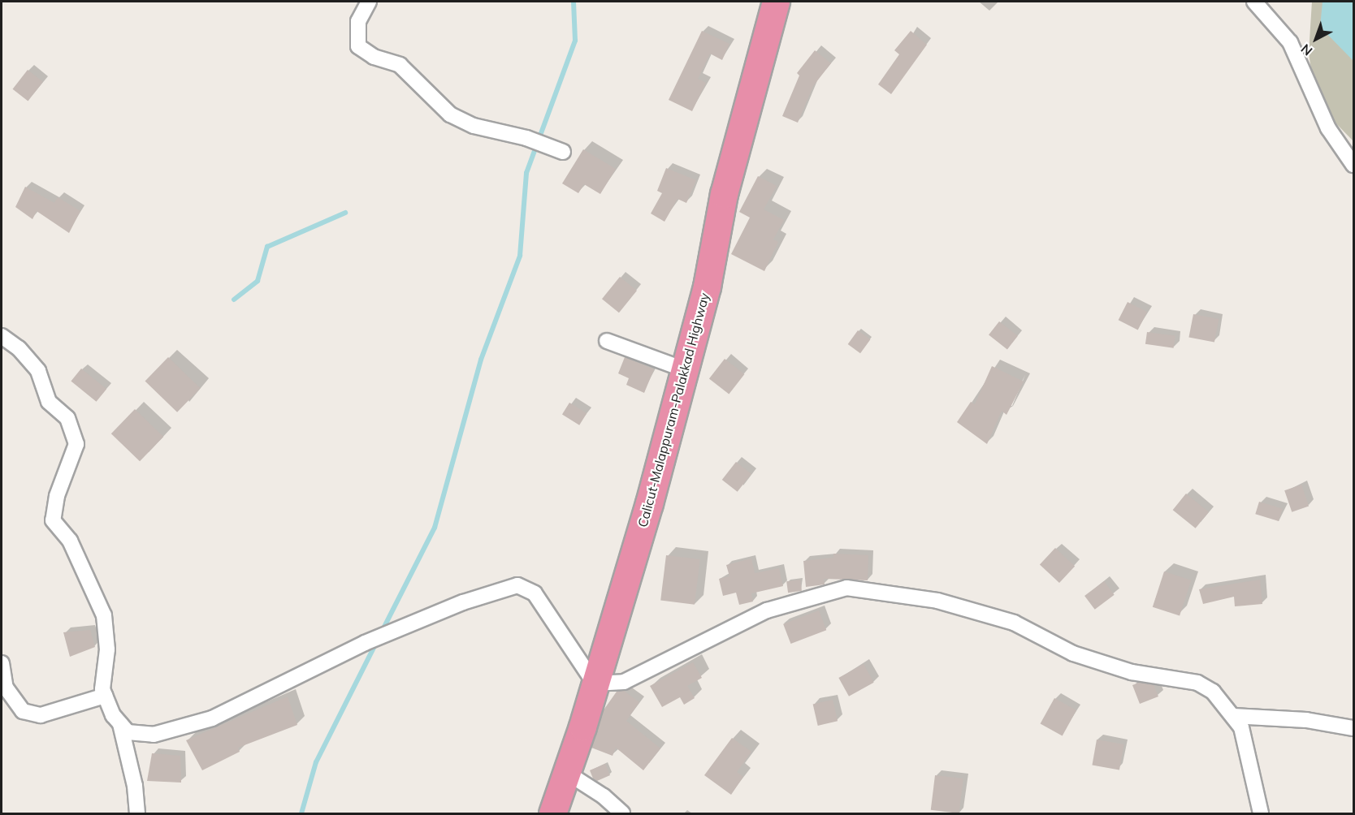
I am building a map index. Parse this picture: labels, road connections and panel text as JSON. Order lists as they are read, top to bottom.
{
  "streets": {
    "highway": ["Calicut-Malappuram-Palakkad Highway"]
  },
  "north": "bottom left"
}
